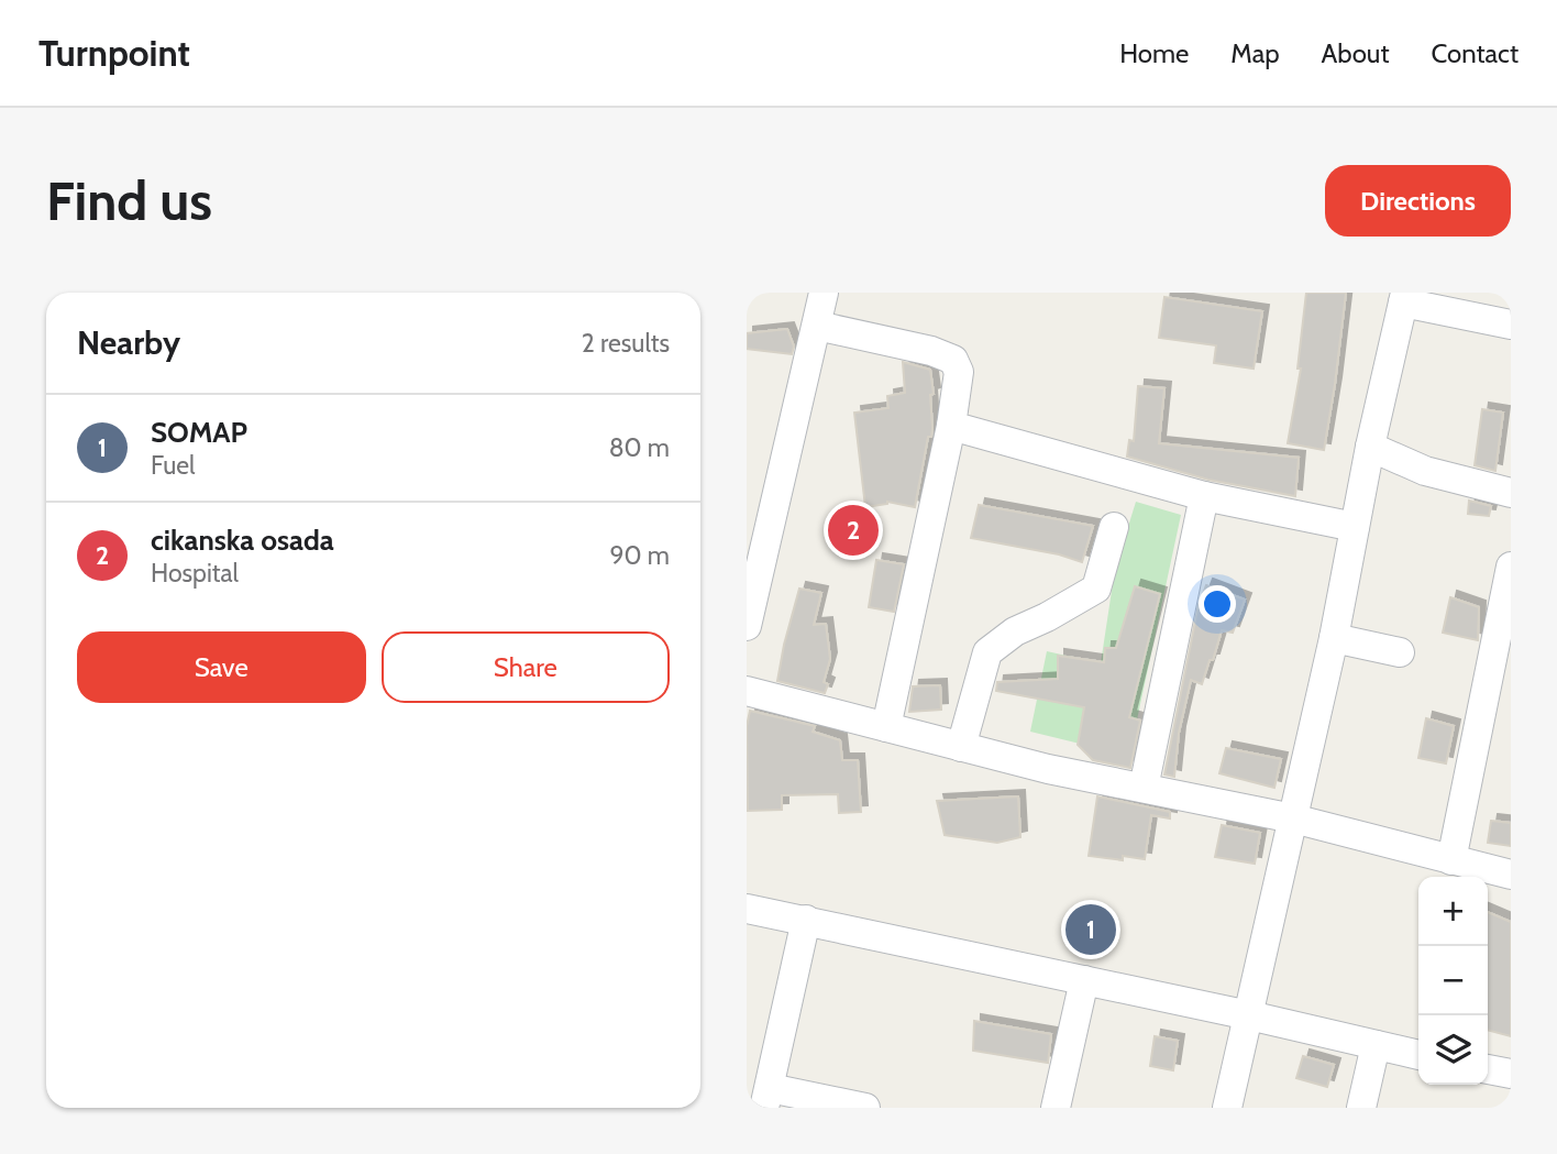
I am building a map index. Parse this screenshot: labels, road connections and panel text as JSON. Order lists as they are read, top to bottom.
{
  "page": {
    "header": "Turnpoint",
    "nav": [
      "Home",
      "Map",
      "About",
      "Contact"
    ],
    "buttons": [
      "Directions",
      ["Save", "Share"]
    ],
    "title": "Find us",
    "heading": ["Nearby", "2 results"],
    "list": [
      {
        "mark": "1",
        "name": "SOMAP",
        "note": "Fuel",
        "value": "80 m"
      },
      {
        "mark": "2",
        "name": "cikanska osada",
        "note": "Hospital",
        "value": "90 m"
      }
    ],
    "pins": ["2", "1"],
    "map_buttons": ["+", "−"]
  }
}
